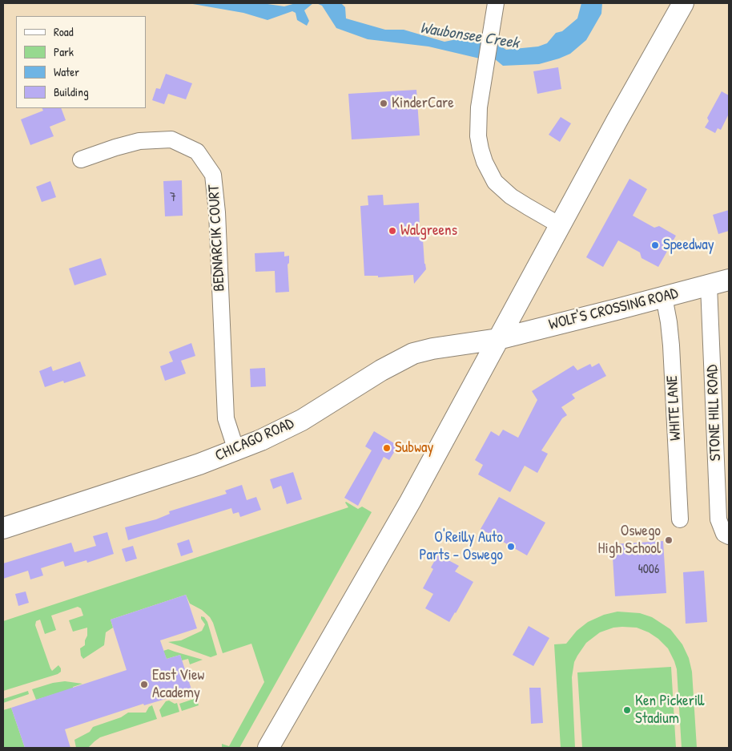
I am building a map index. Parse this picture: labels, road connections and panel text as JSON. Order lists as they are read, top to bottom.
{
  "streets": {
    "main road": ["WOLF'S CROSSING ROAD", "CHICAGO ROAD"],
    "street": ["BEDNARCIK COURT", "WHITE LANE", "STONE HILL ROAD"]
  },
  "crossings": [
    ["BEDNARCIK COURT", "CHICAGO ROAD"],
    ["WOLF'S CROSSING ROAD", "WHITE LANE"],
    ["WOLF'S CROSSING ROAD", "STONE HILL ROAD"],
    ["WOLF'S CROSSING ROAD", "CHICAGO ROAD"]
  ],
  "water": ["Waubonsee Creek"],
  "places": [
    "KinderCare",
    "Walgreens",
    "Speedway",
    "Subway",
    "Oswego High School",
    "O'Reilly Auto Parts - Oswego",
    "East View Academy",
    "Ken Pickerill Stadium"
  ],
  "house_numbers": ["7", "4006"],
  "legend": [
    "Road",
    "Park",
    "Water",
    "Building"
  ]
}
